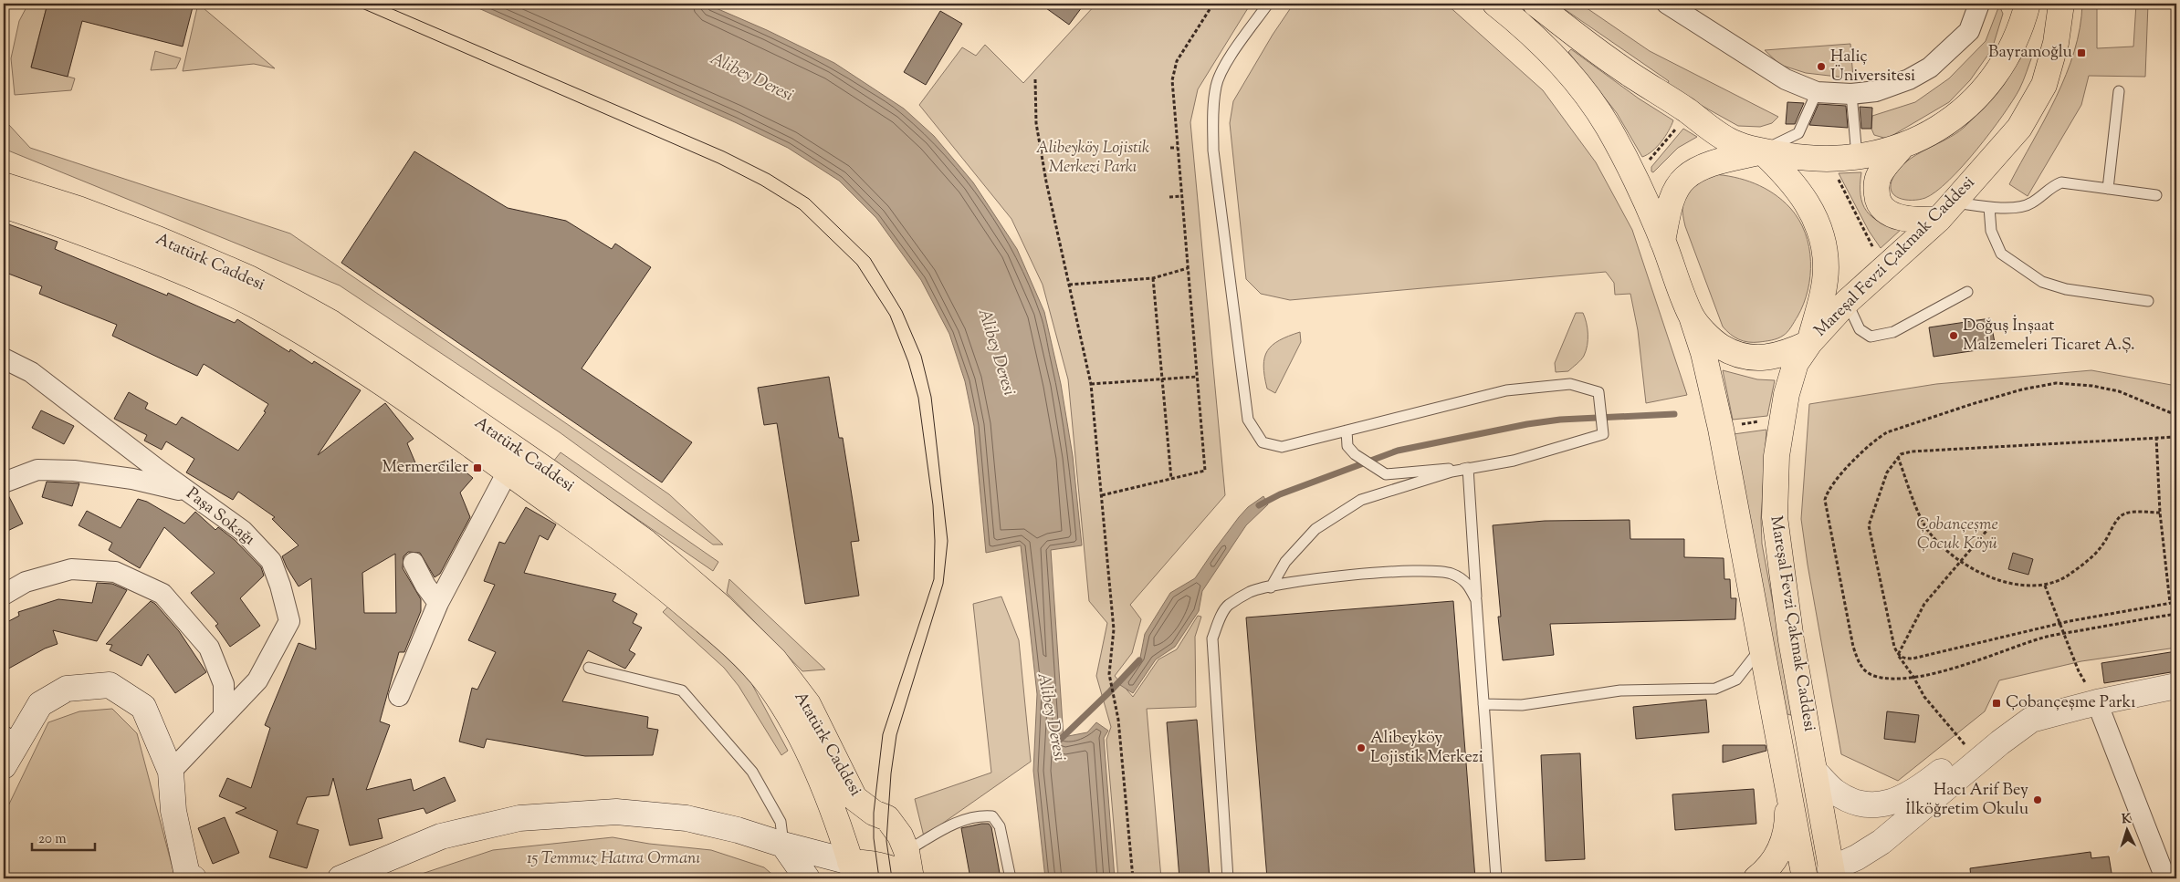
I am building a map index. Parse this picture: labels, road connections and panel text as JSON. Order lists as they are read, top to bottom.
{
  "streets": {
    "main road": ["Mareşal Fevzi Çakmak Caddesi", "Atatürk Caddesi"],
    "street": ["Paşa Sokağı"]
  },
  "water": ["Alibey Deresi"],
  "parks": ["Alibeyköy Lojistik Merkezi Parkı", "Çobançeşme Çocuk Köyü", "15 Temmuz Hatıra Ormanı"],
  "places": {
    "transit": ["Bayramoğlu", "Mermerciler", "Çobançeşme Parkı"],
    "other": [
      "Haliç Üniversitesi",
      "Doğuş İnşaat Malzemeleri Ticaret A.Ş.",
      "Alibeyköy Lojistik Merkezi",
      "Hacı Arif Bey İlköğretim Okulu"
    ]
  },
  "scale_bar": "20 m",
  "north": "top"
}
